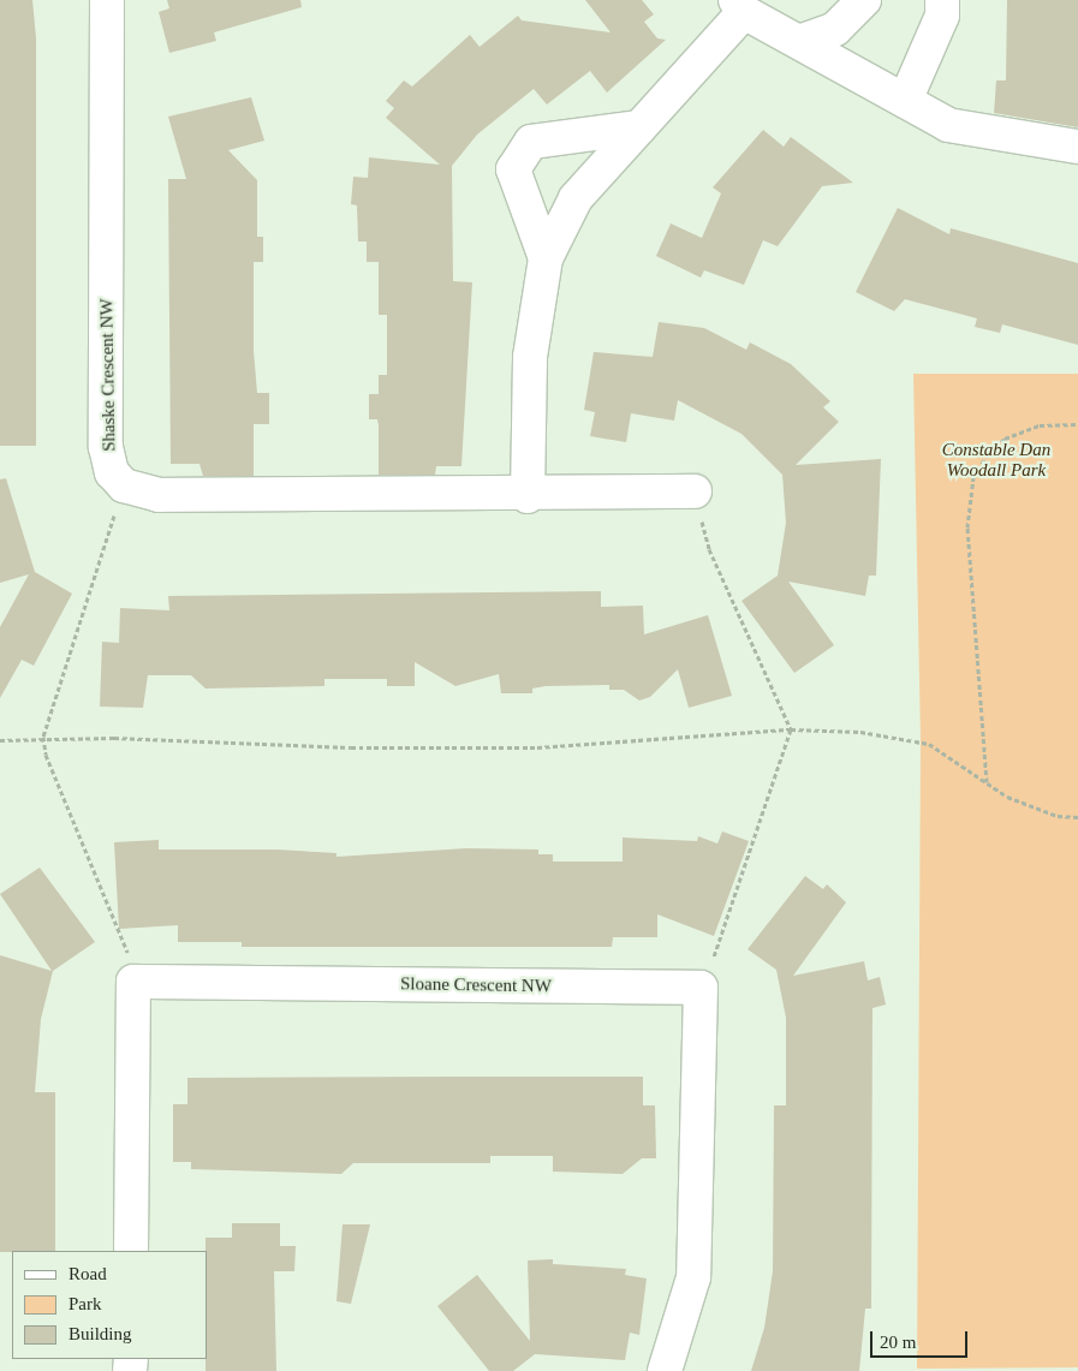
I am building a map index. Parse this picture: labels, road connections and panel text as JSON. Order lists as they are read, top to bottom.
{
  "streets": {
    "street": ["Shaske Crescent NW", "Sloane Crescent NW"]
  },
  "parks": ["Constable Dan Woodall Park"],
  "legend": ["Road", "Park", "Building"],
  "scale_bar": "20 m"
}
